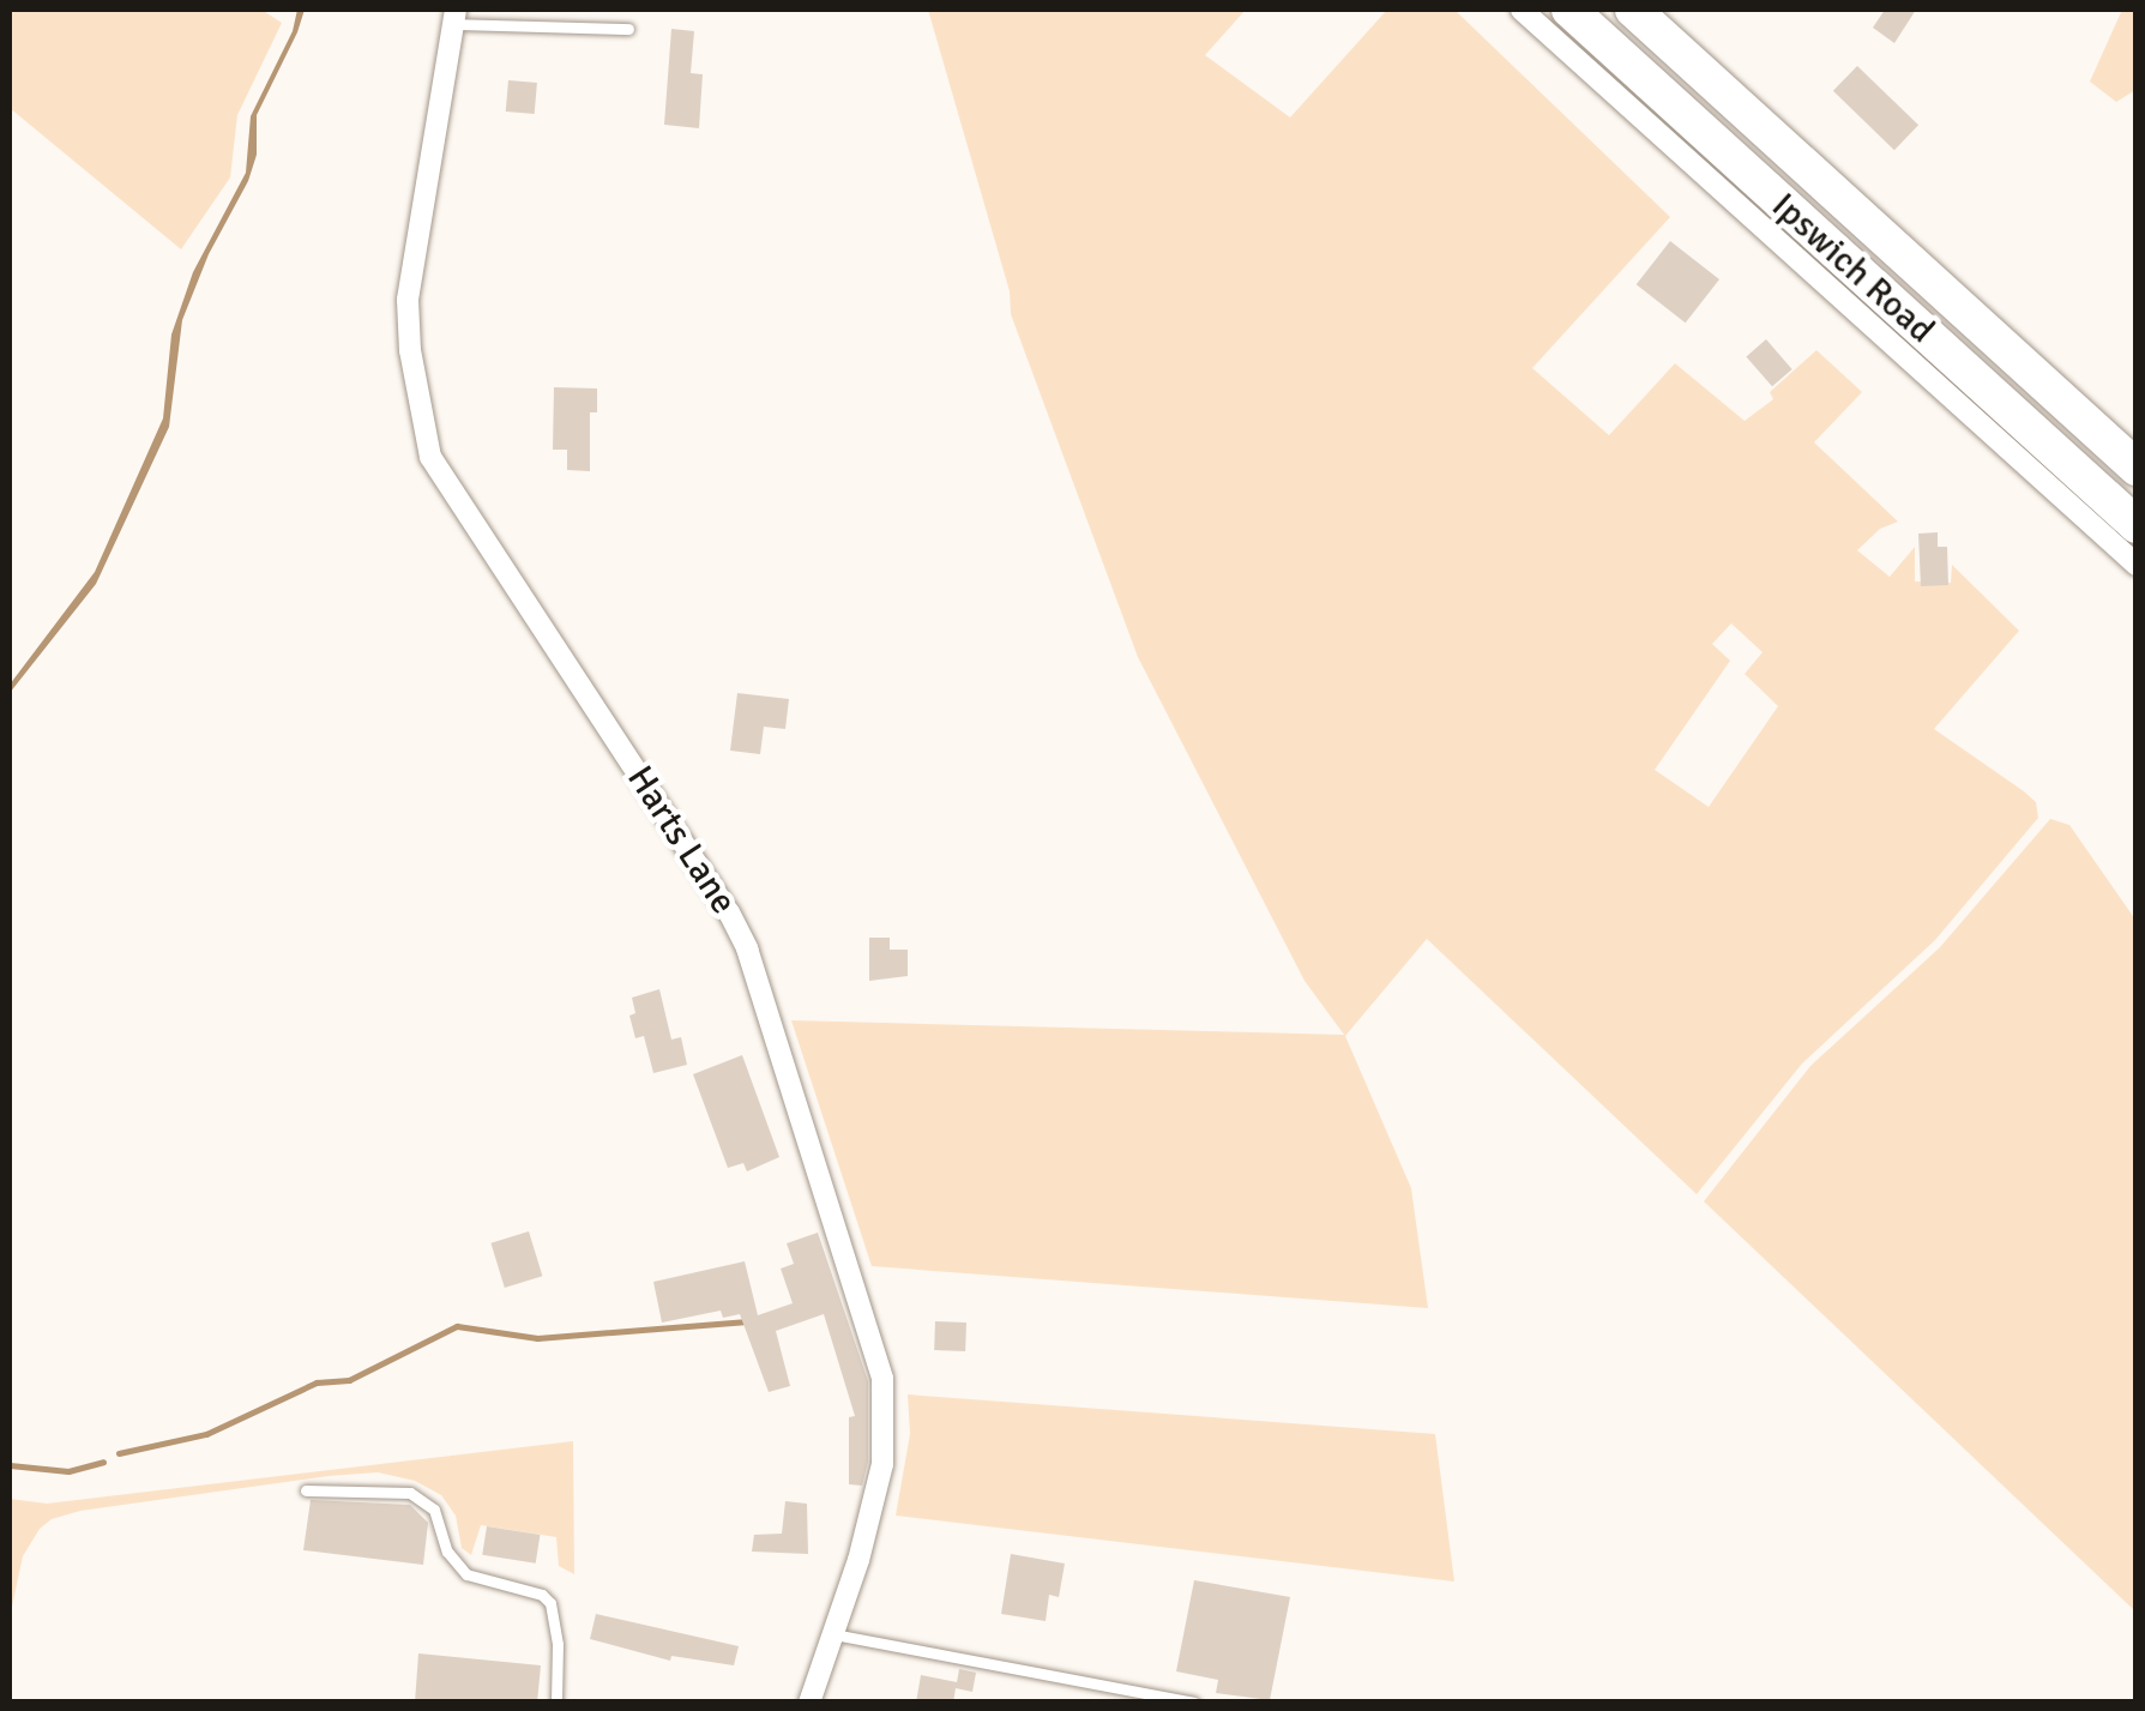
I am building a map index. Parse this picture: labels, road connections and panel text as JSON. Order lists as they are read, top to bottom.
{
  "streets": {
    "highway": ["Ipswich Road"],
    "street": ["Harts Lane"]
  }
}
